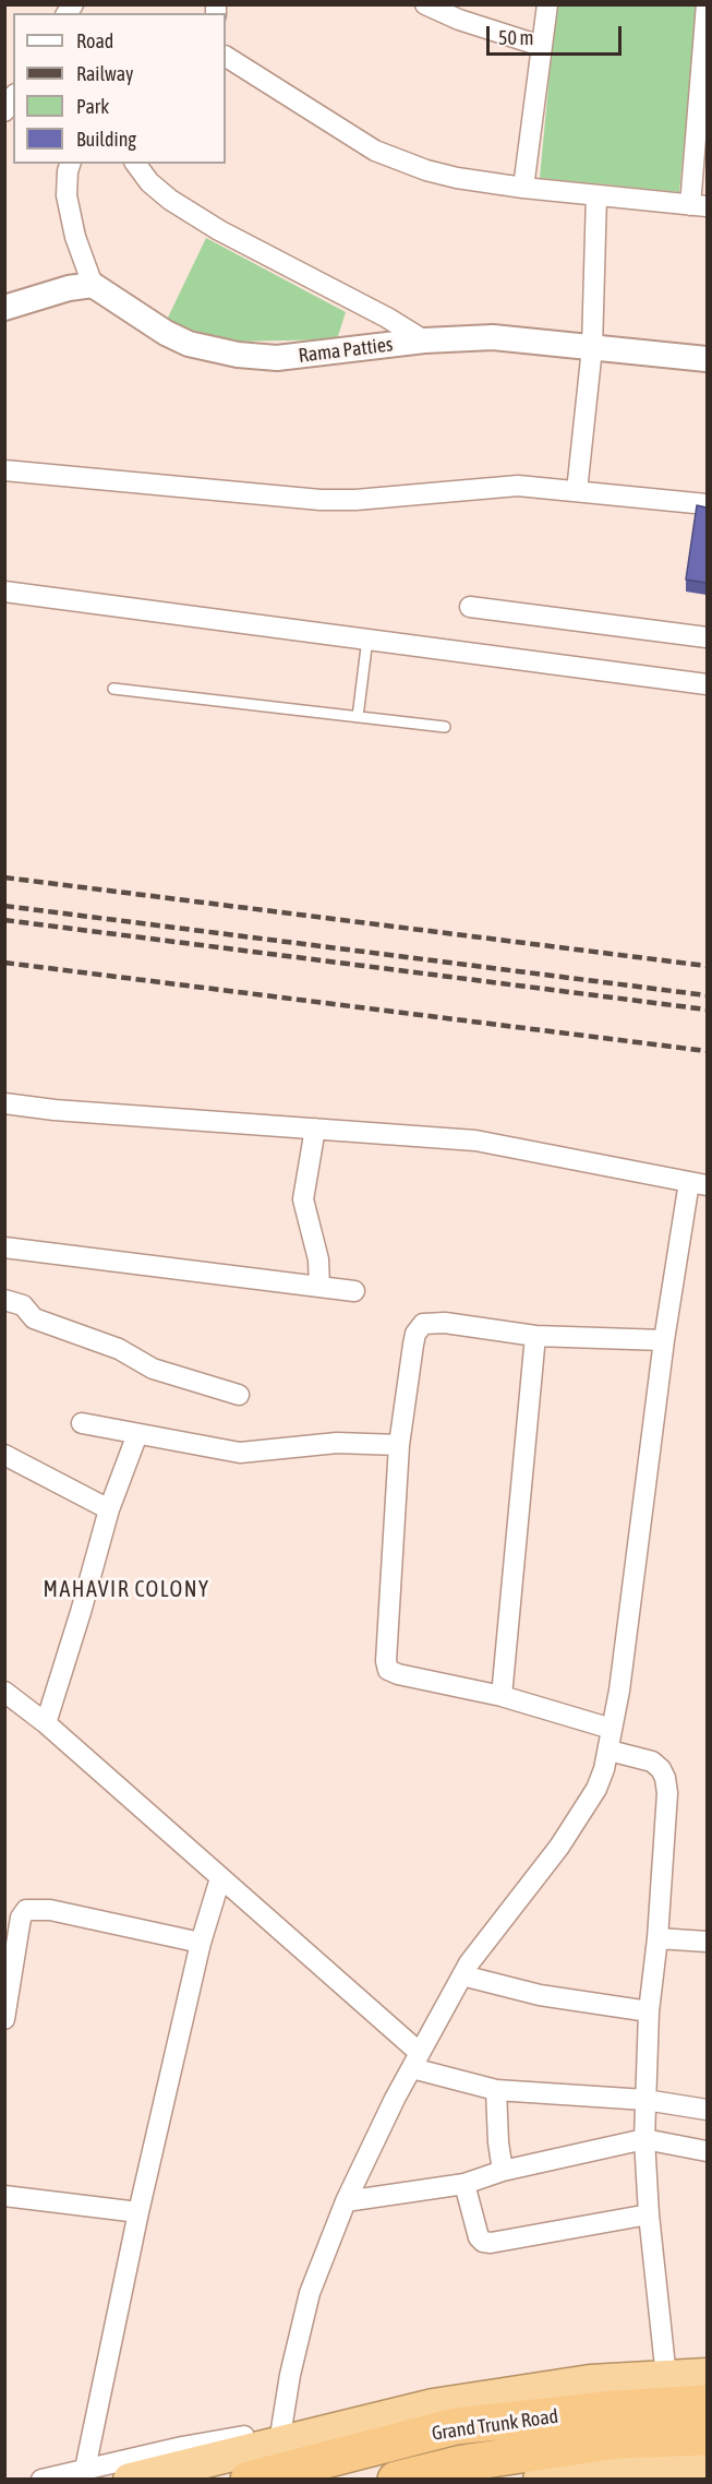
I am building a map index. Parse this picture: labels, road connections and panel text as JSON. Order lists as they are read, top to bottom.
{
  "streets": {
    "highway": ["Grand Trunk Road"],
    "street": ["Rama Patties"]
  },
  "districts": ["MAHAVIR COLONY"],
  "legend": [
    "Road",
    "Railway",
    "Park",
    "Building"
  ],
  "scale_bar": "50 m"
}
